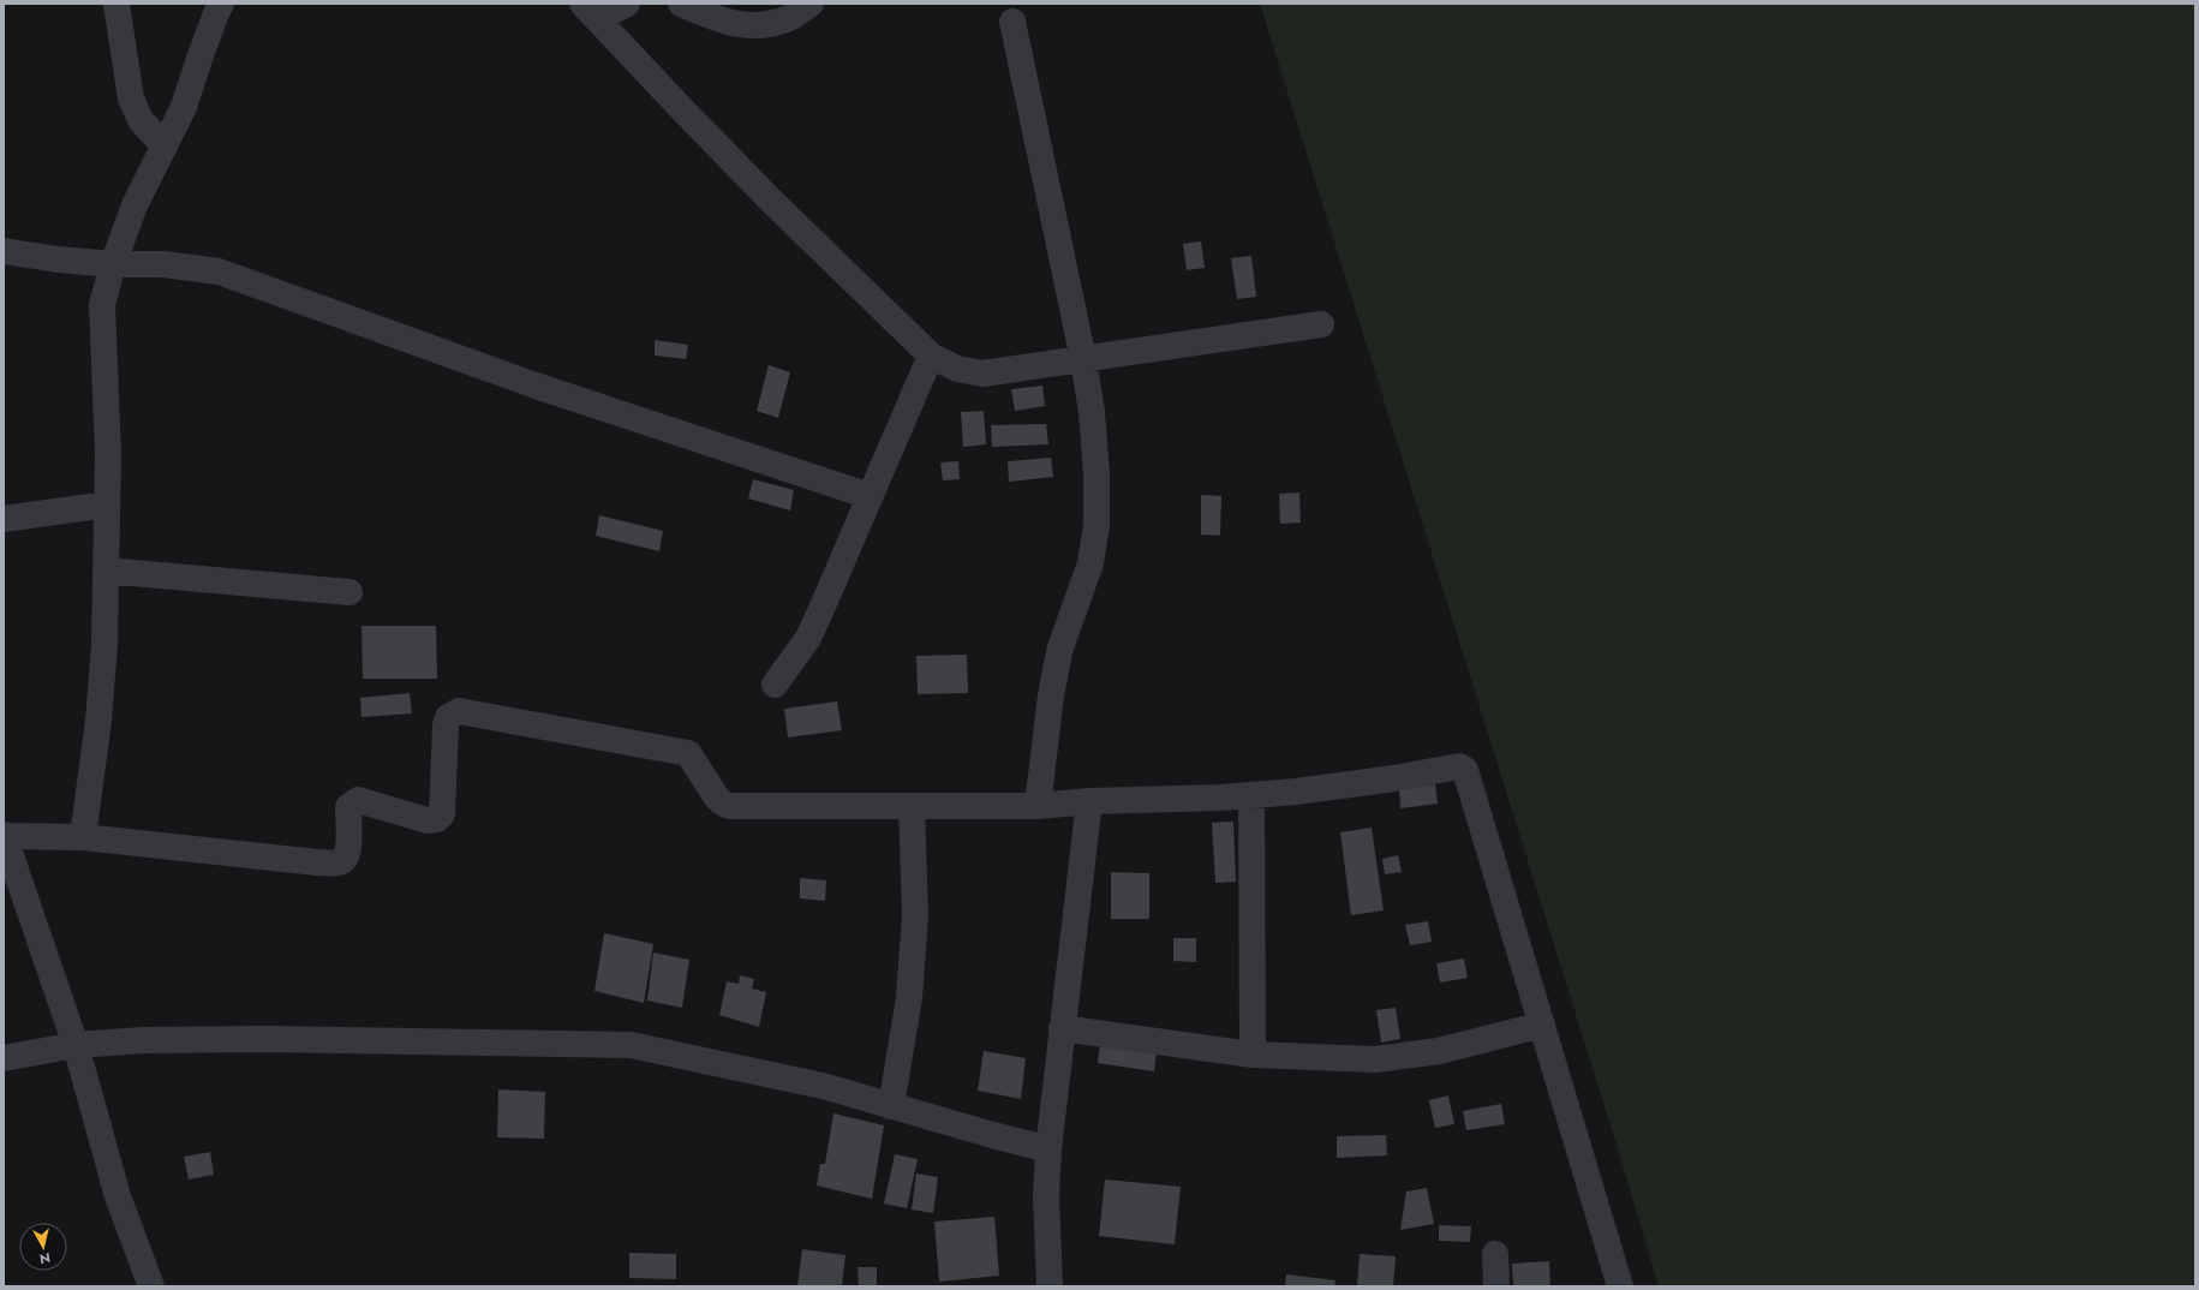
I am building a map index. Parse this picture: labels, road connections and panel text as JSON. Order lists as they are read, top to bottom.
{
  "north": "bottom"
}
